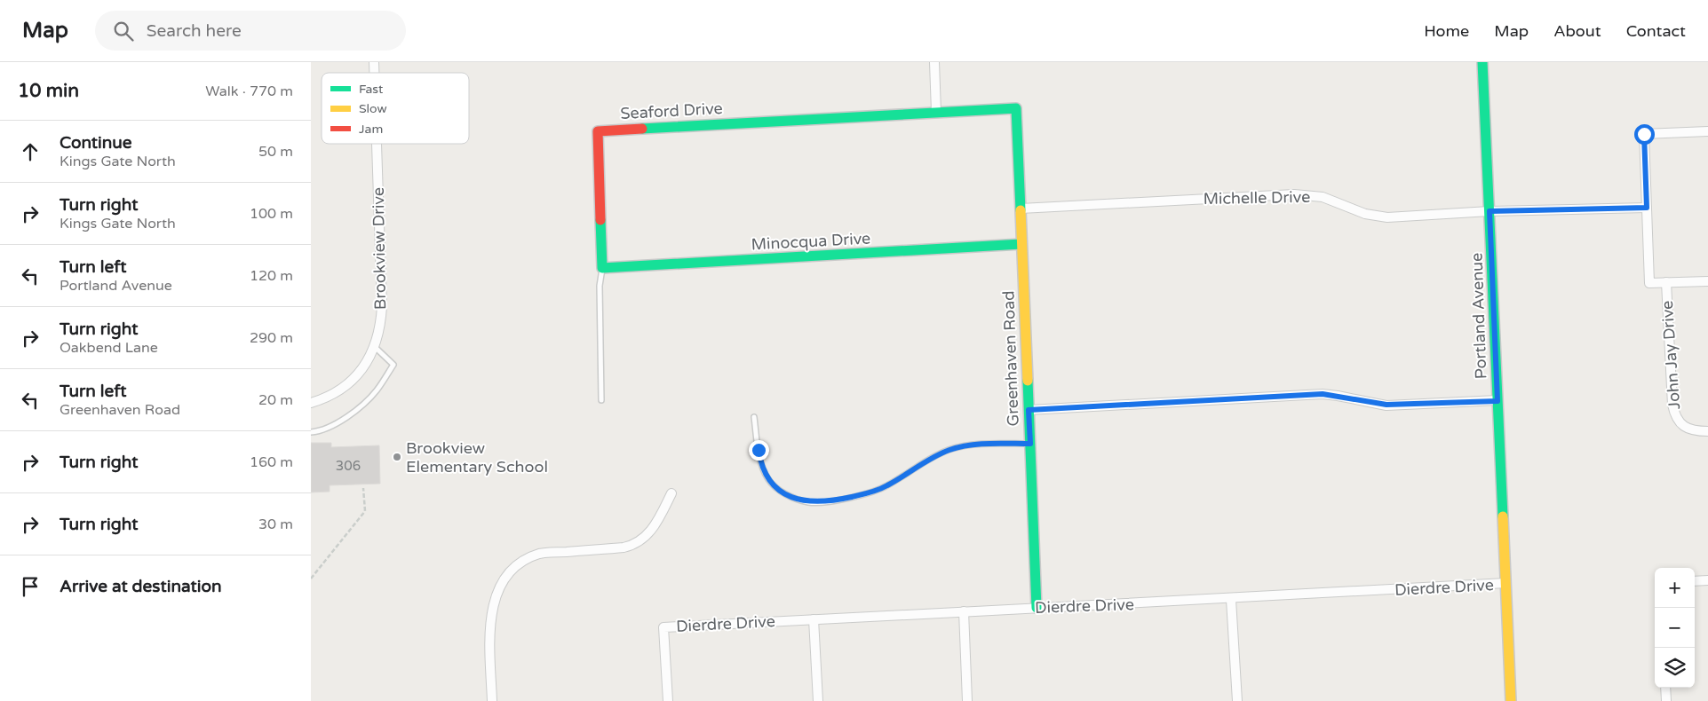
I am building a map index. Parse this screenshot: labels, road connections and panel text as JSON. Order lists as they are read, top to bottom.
{
  "streets": {
    "street": [
      "Seaford Drive",
      "Michelle Drive",
      "Minocqua Drive",
      "Brookview Drive",
      "Portland Avenue",
      "John Jay Drive",
      "Greenhaven Road",
      "Dierdre Drive"
    ]
  },
  "crossings": [
    ["Seaford Drive", "Minocqua Drive"],
    ["Seaford Drive", "Greenhaven Road"],
    ["Michelle Drive", "Portland Avenue"],
    ["Michelle Drive", "Greenhaven Road"],
    ["Minocqua Drive", "Greenhaven Road"],
    ["Portland Avenue", "Dierdre Drive"],
    ["Greenhaven Road", "Dierdre Drive"]
  ],
  "places": ["Brookview Elementary School"],
  "house_numbers": ["306"],
  "legend": ["Fast", "Slow", "Jam"],
  "page": {
    "header": "Map",
    "search": "Search here",
    "nav": [
      "Home",
      "Map",
      "About",
      "Contact"
    ],
    "heading": ["10 min", "Walk · 770 m"],
    "list": [
      ["Continue", "Kings Gate North", "50 m"],
      ["Turn right", "Kings Gate North", "100 m"],
      ["Turn left", "Portland Avenue", "120 m"],
      ["Turn right", "Oakbend Lane", "290 m"],
      ["Turn left", "Greenhaven Road", "20 m"],
      ["Turn right", "160 m"],
      ["Turn right", "30 m"],
      "Arrive at destination"
    ],
    "map_buttons": ["+", "−"]
  }
}
